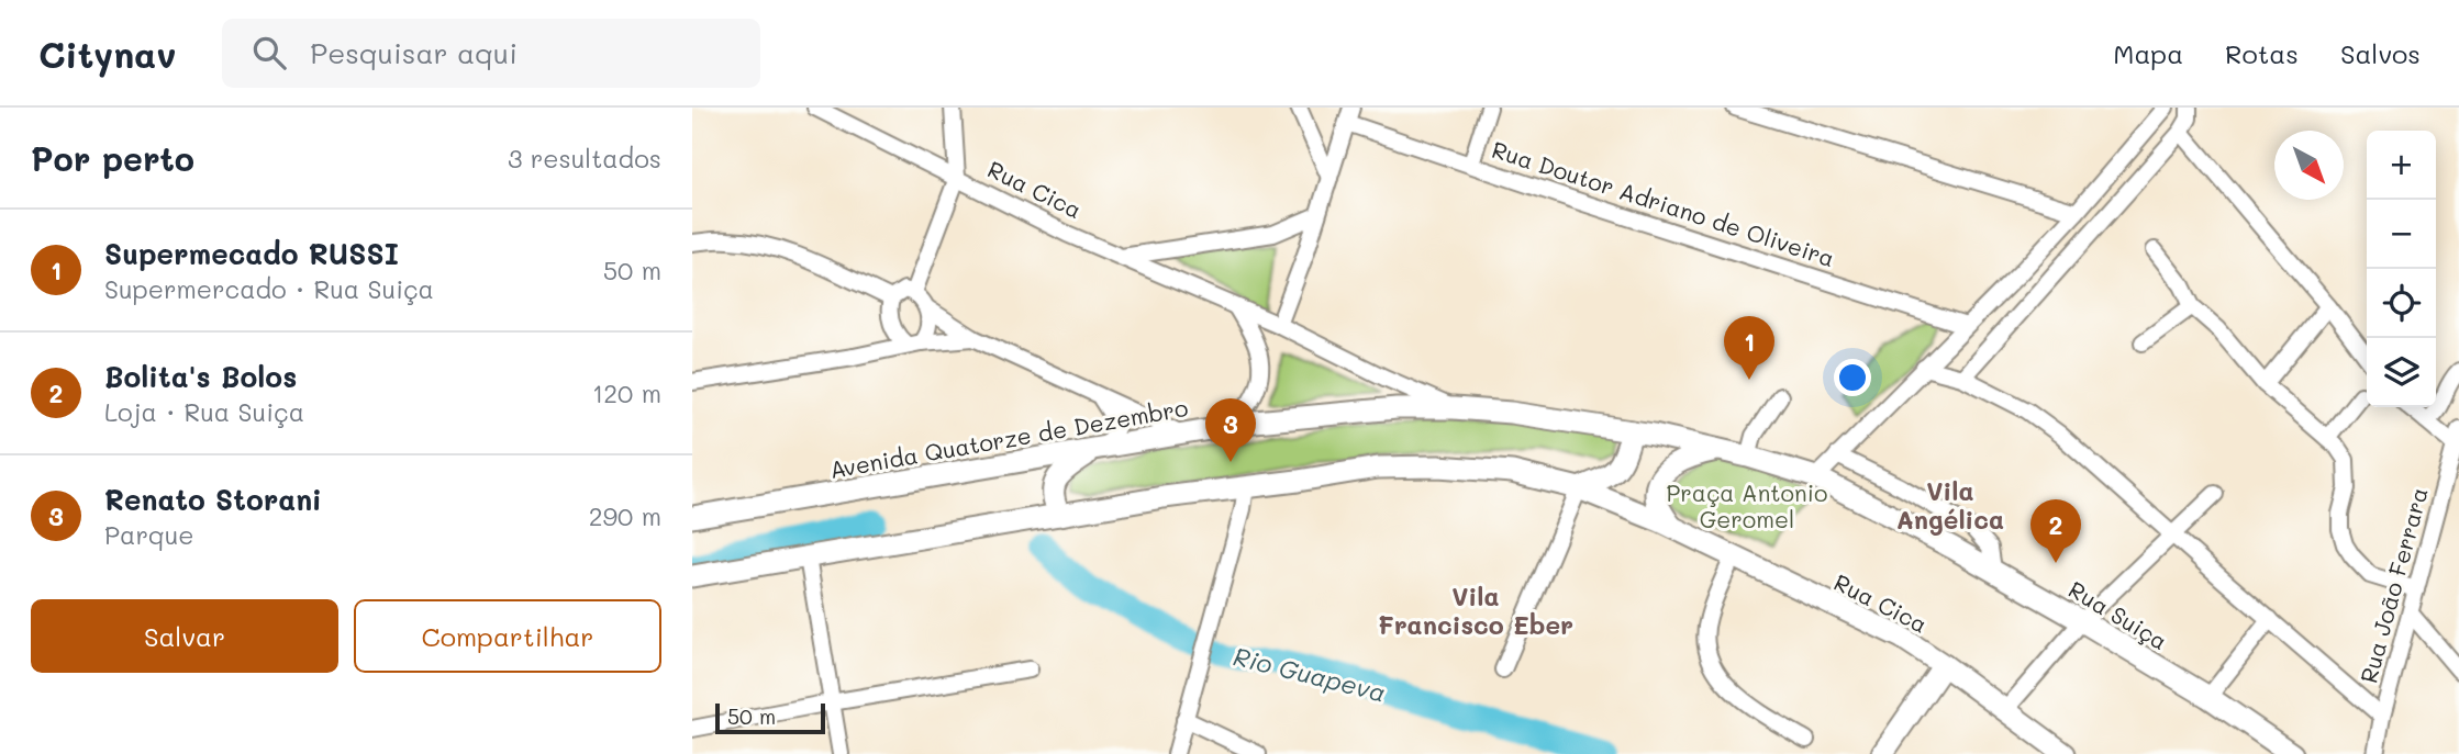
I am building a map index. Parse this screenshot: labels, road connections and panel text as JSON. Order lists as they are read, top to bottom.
{
  "streets": {
    "main road": ["Rua Cica", "Avenida Quatorze de Dezembro", "Rua Suiça"],
    "street": ["Rua Doutor Adriano de Oliveira", "Rua João Ferrara"]
  },
  "crossings": [
    ["Rua Cica", "Avenida Quatorze de Dezembro"],
    ["Avenida Quatorze de Dezembro", "Rua Suiça"]
  ],
  "districts": ["Vila Angélica", "Vila Francisco Eber"],
  "water": ["Rio Guapeva"],
  "parks": ["Praça Antonio Geromel"],
  "scale_bar": "50 m",
  "north": "bottom right",
  "page": {
    "header": "Citynav",
    "search": "Pesquisar aqui",
    "nav": ["Mapa", "Rotas", "Salvos"],
    "heading": ["Por perto", "3 resultados"],
    "map_buttons": ["+", "−"],
    "list": [
      {
        "mark": "1",
        "name": "Supermecado RUSSI",
        "note": "Supermercado · Rua Suiça",
        "value": "50 m"
      },
      {
        "mark": "2",
        "name": "Bolita's Bolos",
        "note": "Loja · Rua Suiça",
        "value": "120 m"
      },
      {
        "mark": "3",
        "name": "Renato Storani",
        "note": "Parque",
        "value": "290 m"
      }
    ],
    "pins": ["1", "3", "2"],
    "buttons": ["Salvar", "Compartilhar"],
    "scale": "50 m"
  }
}
